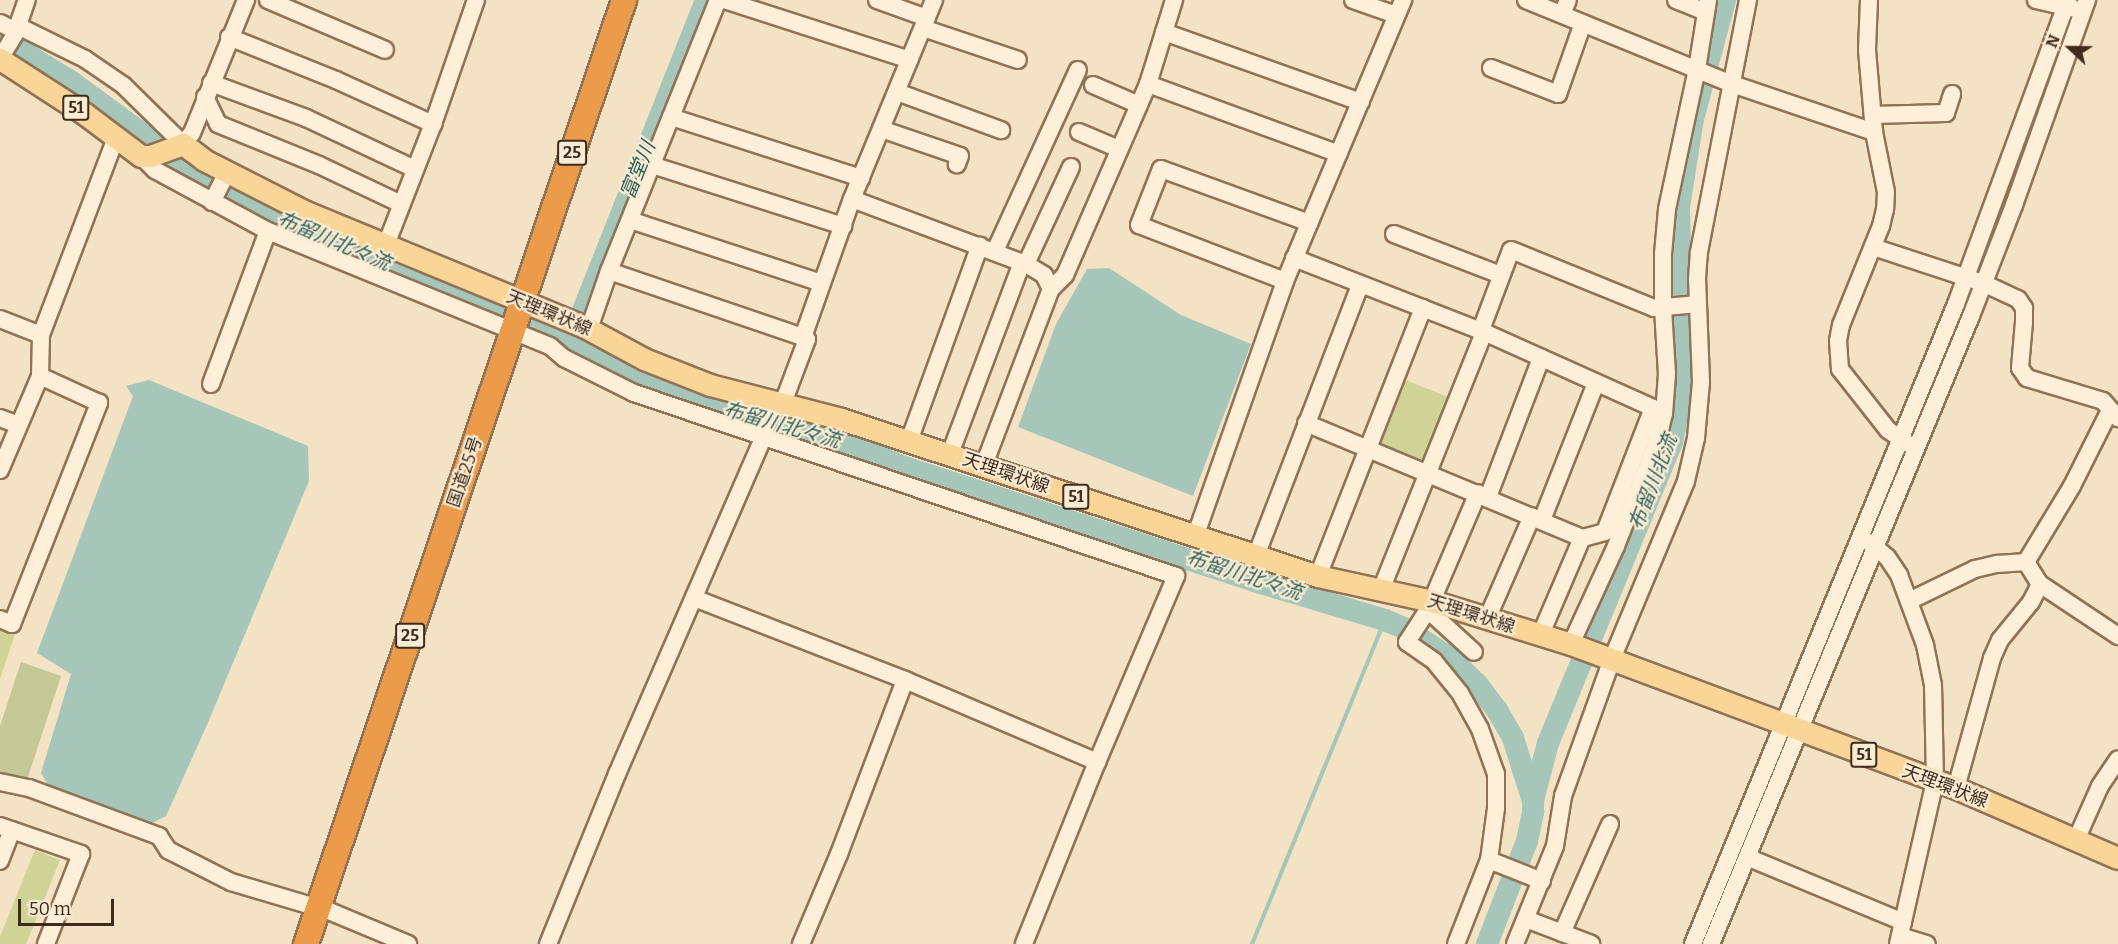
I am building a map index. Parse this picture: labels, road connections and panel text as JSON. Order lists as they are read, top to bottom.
{
  "streets": {
    "highway": ["25", "国道25号"],
    "main road": ["51", "天理環状線"]
  },
  "crossings": [
    ["天理環状線", "国道25号"]
  ],
  "water": ["富堂川", "布留川北々流", "布留川北流"],
  "scale_bar": "50 m",
  "north": "left"
}
